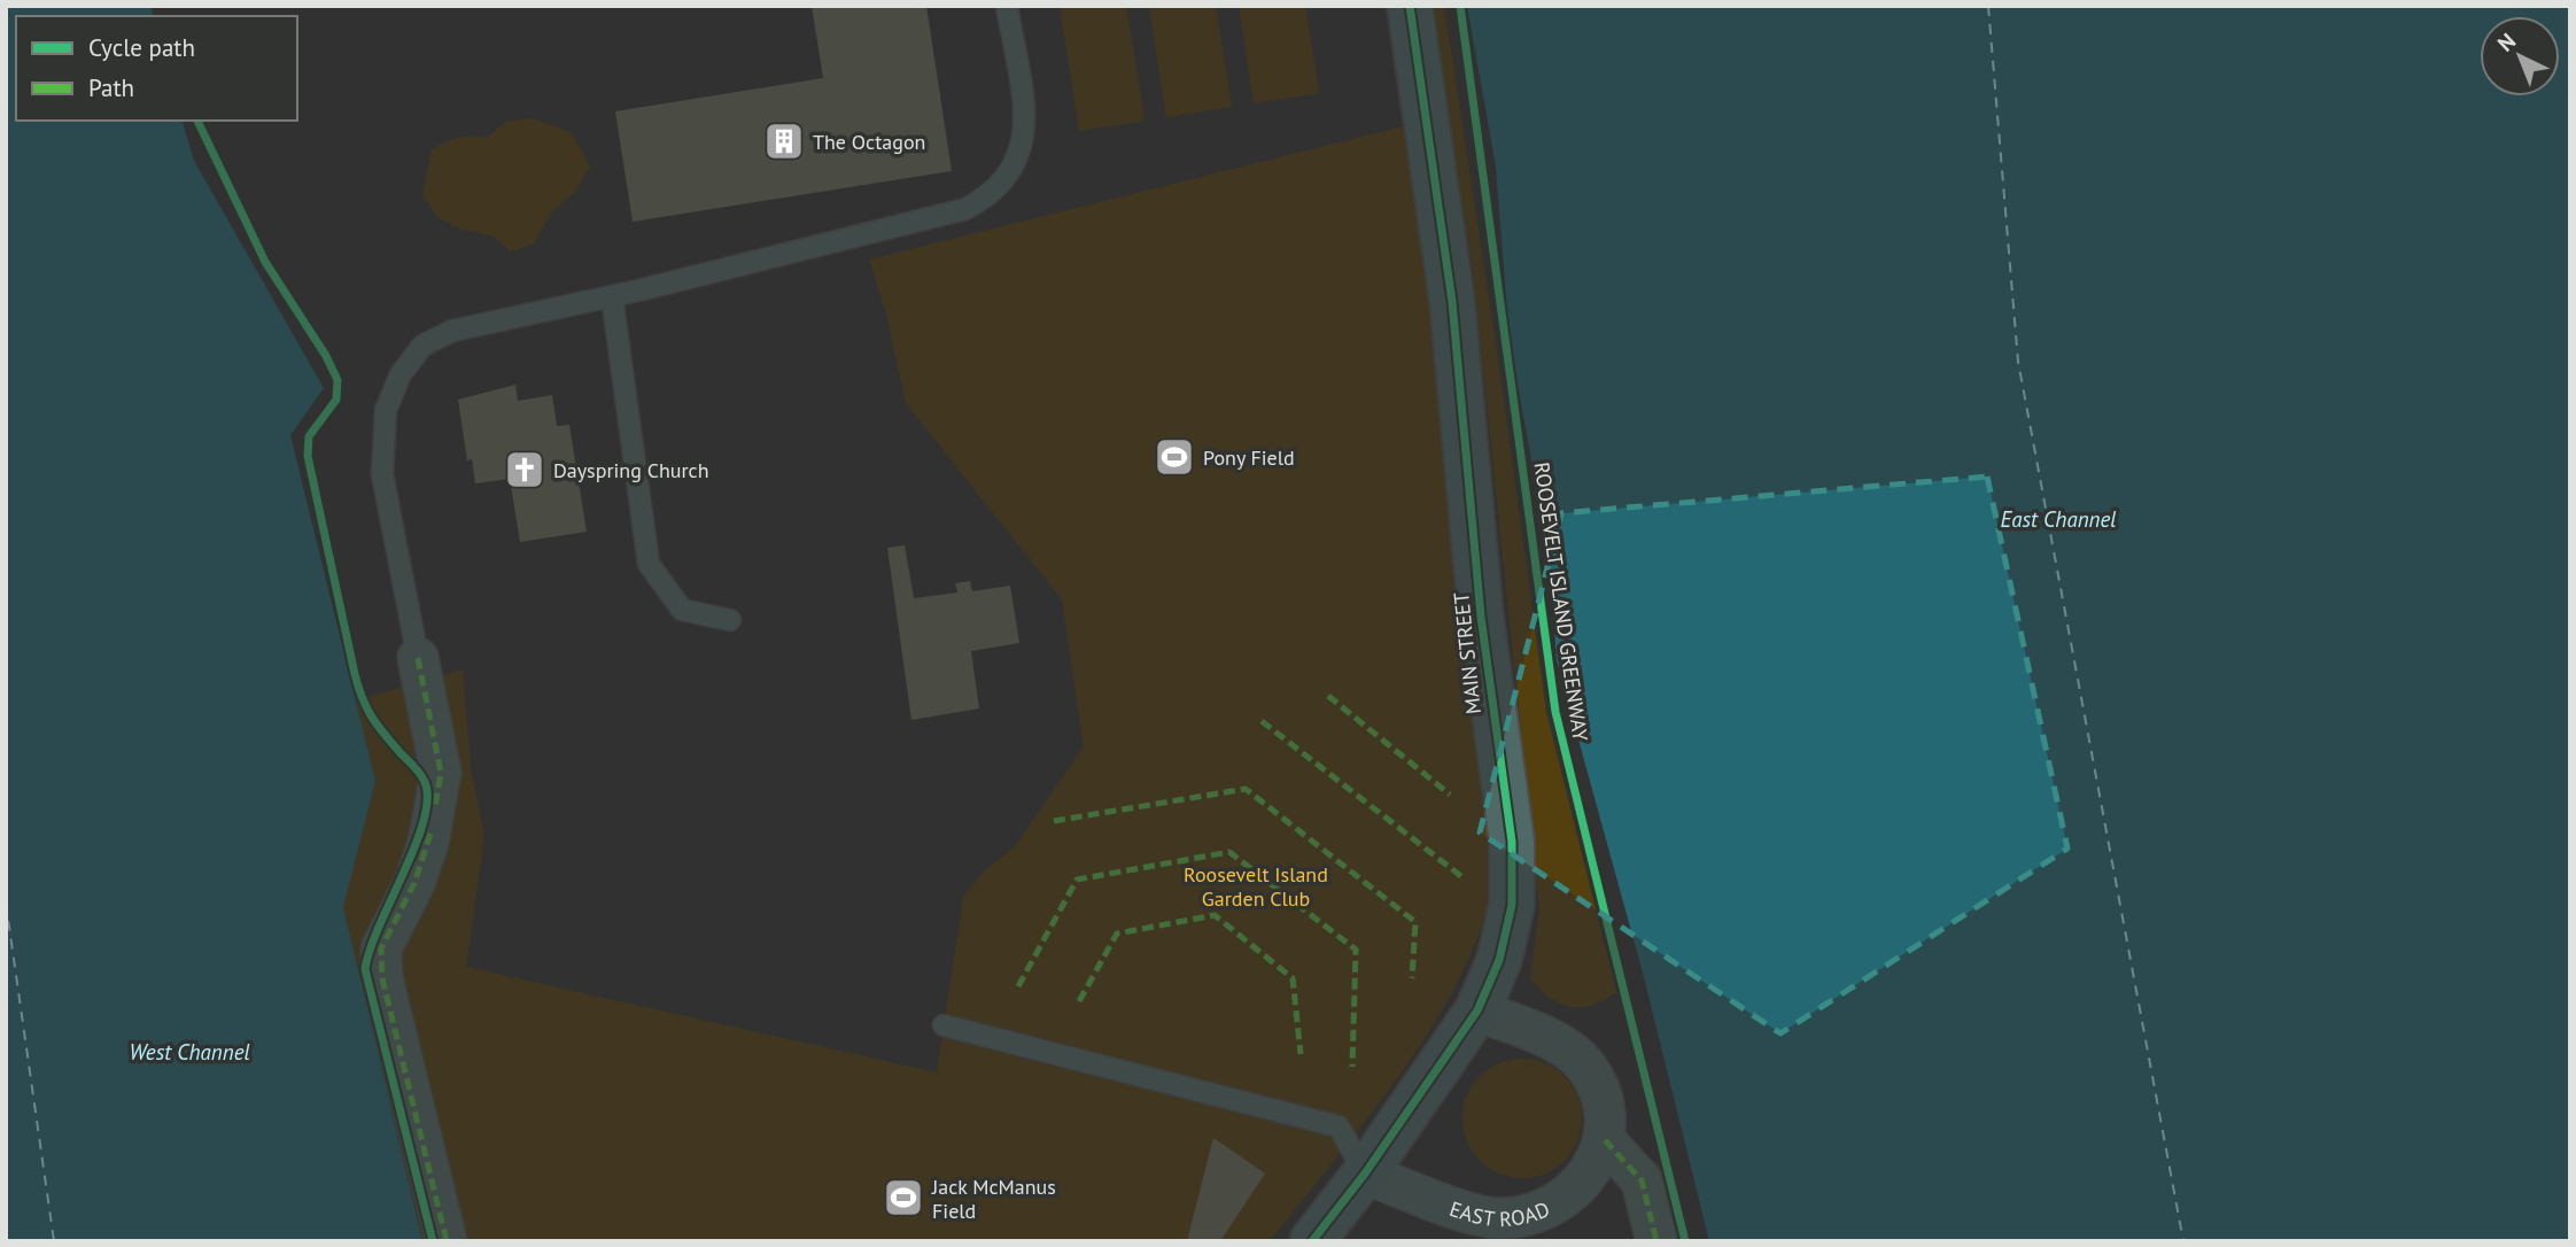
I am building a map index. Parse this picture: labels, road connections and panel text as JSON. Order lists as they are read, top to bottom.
{
  "streets": {
    "street": ["MAIN STREET", "EAST ROAD"],
    "cycle path": ["ROOSEVELT ISLAND GREENWAY"]
  },
  "crossings": [
    ["MAIN STREET", "EAST ROAD"]
  ],
  "water": ["East Channel", "West Channel"],
  "parks": ["Roosevelt Island Garden Club"],
  "places": {
    "building": ["The Octagon"],
    "sports": ["Pony Field", "Jack McManus Field"],
    "church": ["Dayspring Church"]
  },
  "legend": ["Cycle path", "Path"],
  "north": "top left"
}
